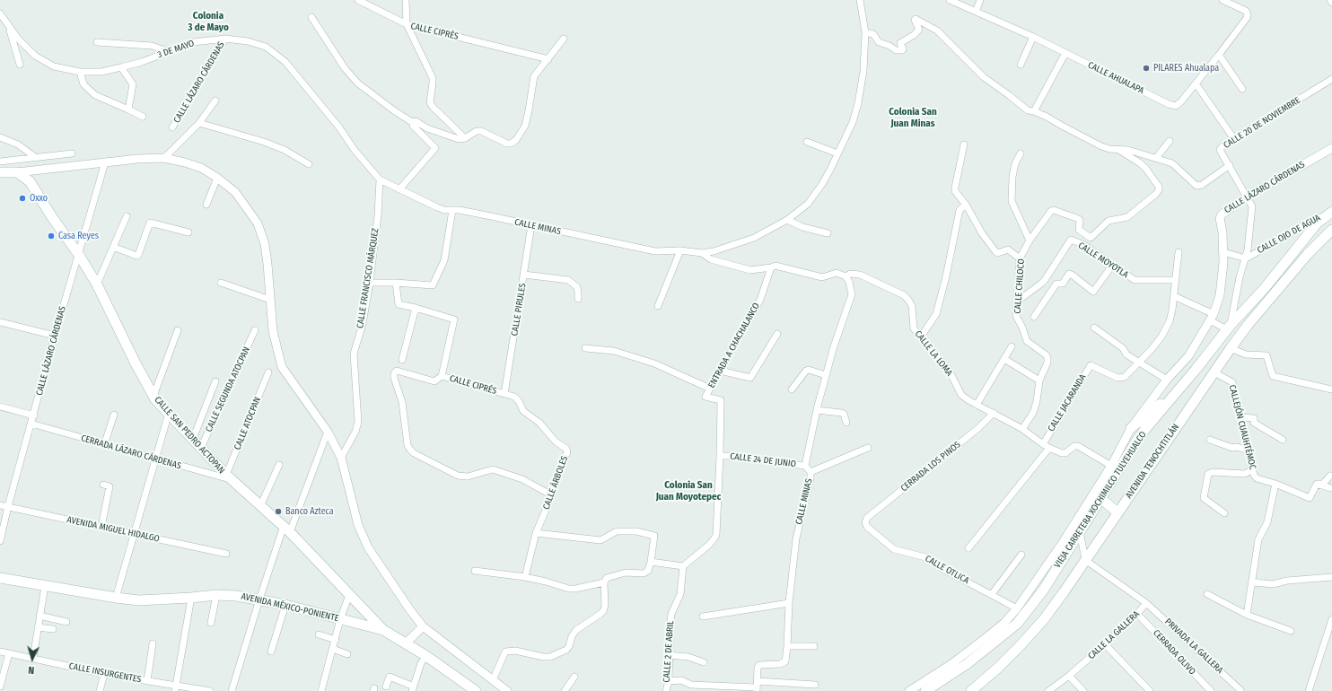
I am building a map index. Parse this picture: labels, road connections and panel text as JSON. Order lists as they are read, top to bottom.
{
  "streets": {
    "main road": [
      "CALLE SAN PEDRO ACTOPAN",
      "AVENIDA TENOCHTITLÁN",
      "VIEJA CARRETERA XOCHIMILCO TULYEHUALCO",
      "AVENIDA MÉXICO-PONIENTE"
    ],
    "street": [
      "CALLE CIPRÉS",
      "3 DE MAYO",
      "CALLE AHUALAPA",
      "CALLE LÁZARO CÁRDENAS",
      "CALLE 20 DE NOVIEMBRE",
      "CALLE MINAS",
      "CALLE OJO DE AGUA",
      "CALLE MOYOTLA",
      "CALLE FRANCISCO MÁRQUEZ",
      "CALLE CHILOCO",
      "CALLE PIRULES",
      "ENTRADA A CHACHALANCO",
      "CALLE LA LOMA",
      "CALLE SEGUNDA ATOCPAN",
      "CALLE JACARANDA",
      "CALLE ATOCPAN",
      "CALLEJÓN CUAUHTÉMOC",
      "CERRADA LÁZARO CÁRDENAS",
      "CALLE 24 DE JUNIO",
      "CERRADA LOS PINOS",
      "CALLE ÁRBOLES",
      "AVENIDA MIGUEL HIDALGO",
      "CALLE OTLICA",
      "CALLE LA GALLERA",
      "PRIVADA LA GALLERA",
      "CALLE 2 DE ABRIL",
      "CERRADA OLIVO",
      "CALLE INSURGENTES"
    ]
  },
  "crossings": [
    ["CALLE CIPRÉS", "CALLE PIRULES"],
    ["CALLE CIPRÉS", "CALLE ÁRBOLES"],
    ["3 DE MAYO", "CALLE LÁZARO CÁRDENAS"],
    ["3 DE MAYO", "CALLE MINAS"],
    ["3 DE MAYO", "CALLE FRANCISCO MÁRQUEZ"],
    ["CALLE LÁZARO CÁRDENAS", "CALLE 20 DE NOVIEMBRE"],
    ["CALLE LÁZARO CÁRDENAS", "CALLE LA LOMA"],
    ["CALLE LÁZARO CÁRDENAS", "CALLE SAN PEDRO ACTOPAN"],
    ["CALLE LÁZARO CÁRDENAS", "CERRADA LÁZARO CÁRDENAS"],
    ["CALLE LÁZARO CÁRDENAS", "AVENIDA MIGUEL HIDALGO"],
    ["CALLE LÁZARO CÁRDENAS", "CALLE OTLICA"],
    ["CALLE MINAS", "CALLE FRANCISCO MÁRQUEZ"],
    ["CALLE MINAS", "CALLE PIRULES"],
    ["CALLE MINAS", "CALLE LA LOMA"],
    ["CALLE MINAS", "CALLE 24 DE JUNIO"],
    ["CALLE OJO DE AGUA", "VIEJA CARRETERA XOCHIMILCO TULYEHUALCO"],
    ["CALLE MOYOTLA", "CALLE CHILOCO"],
    ["CALLE CHILOCO", "CALLE LA LOMA"],
    ["CALLE PIRULES", "CALLE ÁRBOLES"],
    ["ENTRADA A CHACHALANCO", "CALLE LA LOMA"],
    ["ENTRADA A CHACHALANCO", "CALLE 24 DE JUNIO"],
    ["CALLE LA LOMA", "CALLE JACARANDA"],
    ["CALLE LA LOMA", "CERRADA LOS PINOS"],
    ["CALLE SEGUNDA ATOCPAN", "CALLE SAN PEDRO ACTOPAN"],
    ["CALLE ATOCPAN", "CALLE SAN PEDRO ACTOPAN"],
    ["CALLE ATOCPAN", "CERRADA LÁZARO CÁRDENAS"],
    ["CALLEJÓN CUAUHTÉMOC", "AVENIDA TENOCHTITLÁN"],
    ["CALLE SAN PEDRO ACTOPAN", "CERRADA LÁZARO CÁRDENAS"],
    ["CALLE SAN PEDRO ACTOPAN", "AVENIDA MÉXICO-PONIENTE"],
    ["AVENIDA TENOCHTITLÁN", "CALLE LA GALLERA"],
    ["CERRADA LOS PINOS", "CALLE OTLICA"],
    ["CALLE LA GALLERA", "PRIVADA LA GALLERA"],
    ["CALLE LA GALLERA", "CERRADA OLIVO"]
  ],
  "districts": ["Colonia 3 de Mayo", "Colonia San Juan Minas", "Colonia San Juan Moyotepec"],
  "places": [
    "PILARES Ahualapa",
    "Oxxo",
    "Casa Reyes",
    "Banco Azteca"
  ],
  "north": "bottom"
}
